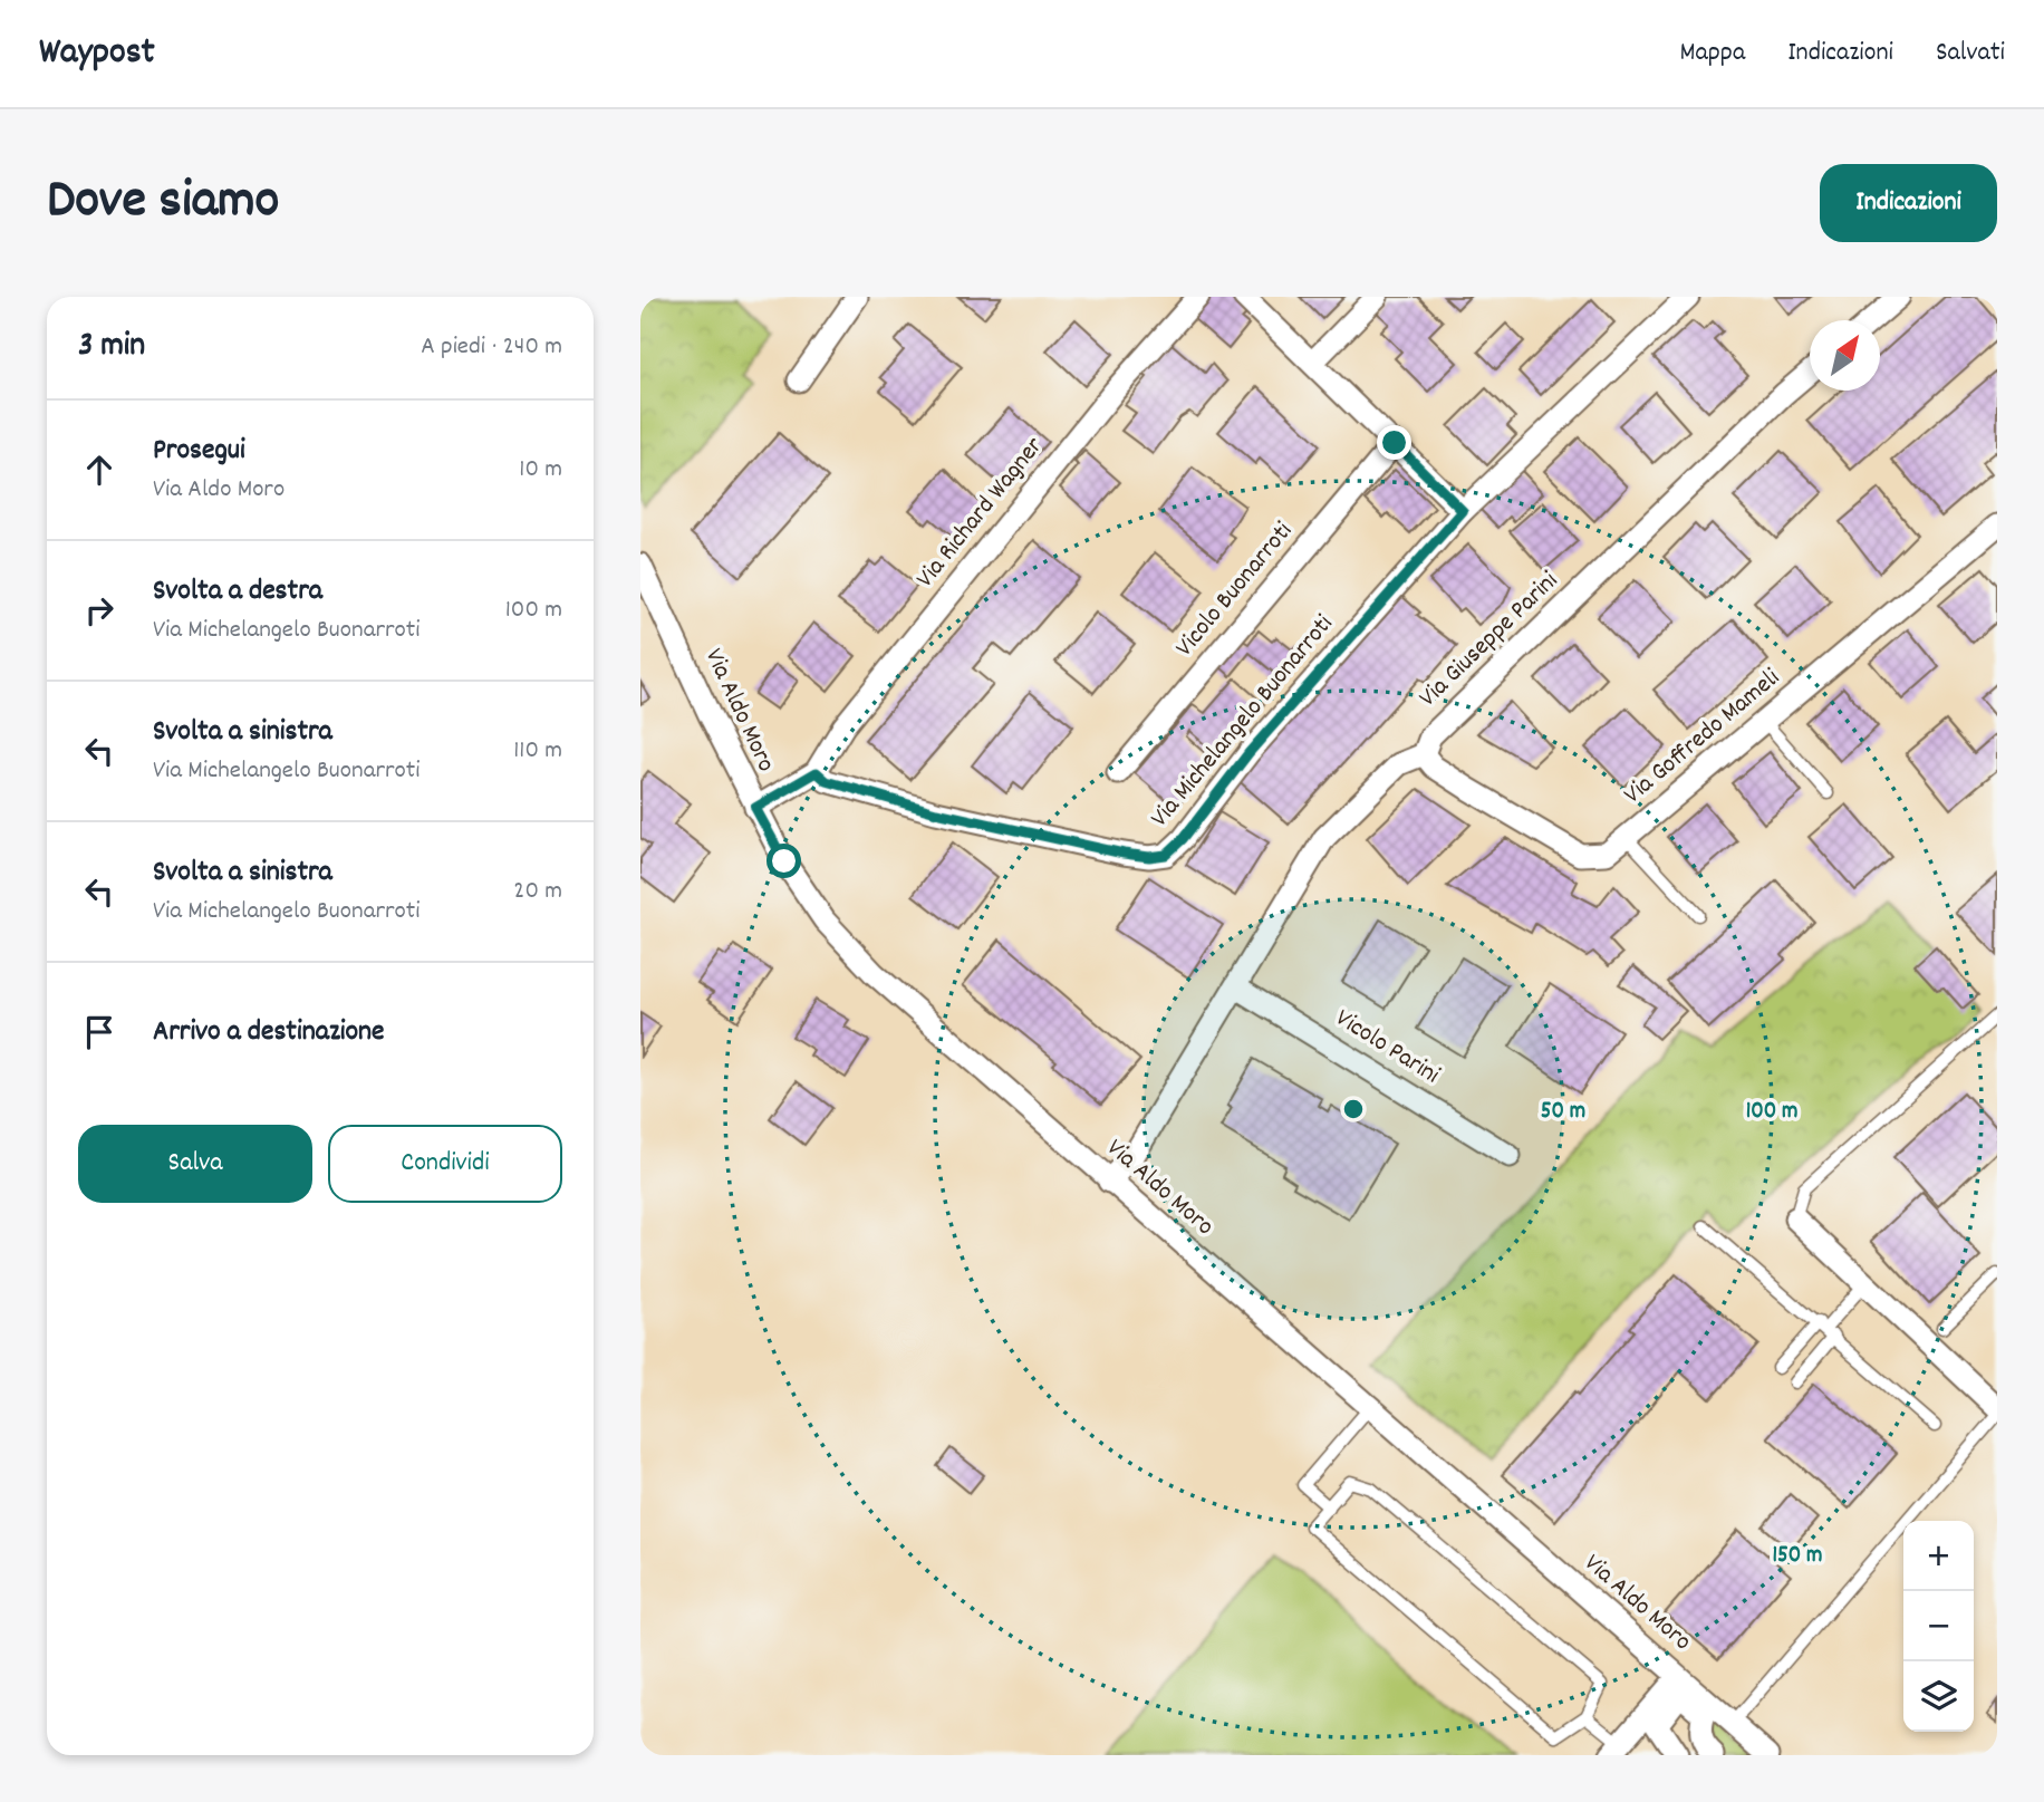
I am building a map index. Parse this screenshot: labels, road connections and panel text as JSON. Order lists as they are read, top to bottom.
{
  "streets": {
    "street": [
      "Via Richard Wagner",
      "Vicolo Buonarroti",
      "Via Giuseppe Parini",
      "Via Aldo Moro",
      "Via Michelangelo Buonarroti",
      "Via Goffredo Mameli",
      "Vicolo Parini"
    ]
  },
  "crossings": [
    ["Via Richard Wagner", "Via Michelangelo Buonarroti"],
    ["Via Giuseppe Parini", "Via Aldo Moro"],
    ["Via Giuseppe Parini", "Via Goffredo Mameli"],
    ["Via Giuseppe Parini", "Vicolo Parini"]
  ],
  "north": "top right",
  "page": {
    "header": "Waypost",
    "nav": ["Mappa", "Indicazioni", "Salvati"],
    "title": "Dove siamo",
    "buttons": [
      "Indicazioni",
      ["Salva", "Condividi"]
    ],
    "heading": ["3 min", "A piedi · 240 m"],
    "list": [
      ["Prosegui", "Via Aldo Moro", "10 m"],
      ["Svolta a destra", "Via Michelangelo Buonarroti", "100 m"],
      ["Svolta a sinistra", "Via Michelangelo Buonarroti", "110 m"],
      ["Svolta a sinistra", "Via Michelangelo Buonarroti", "20 m"],
      "Arrivo a destinazione"
    ],
    "map_buttons": ["+", "−"]
  },
  "rings": ["50 m", "100 m", "150 m"]
}
